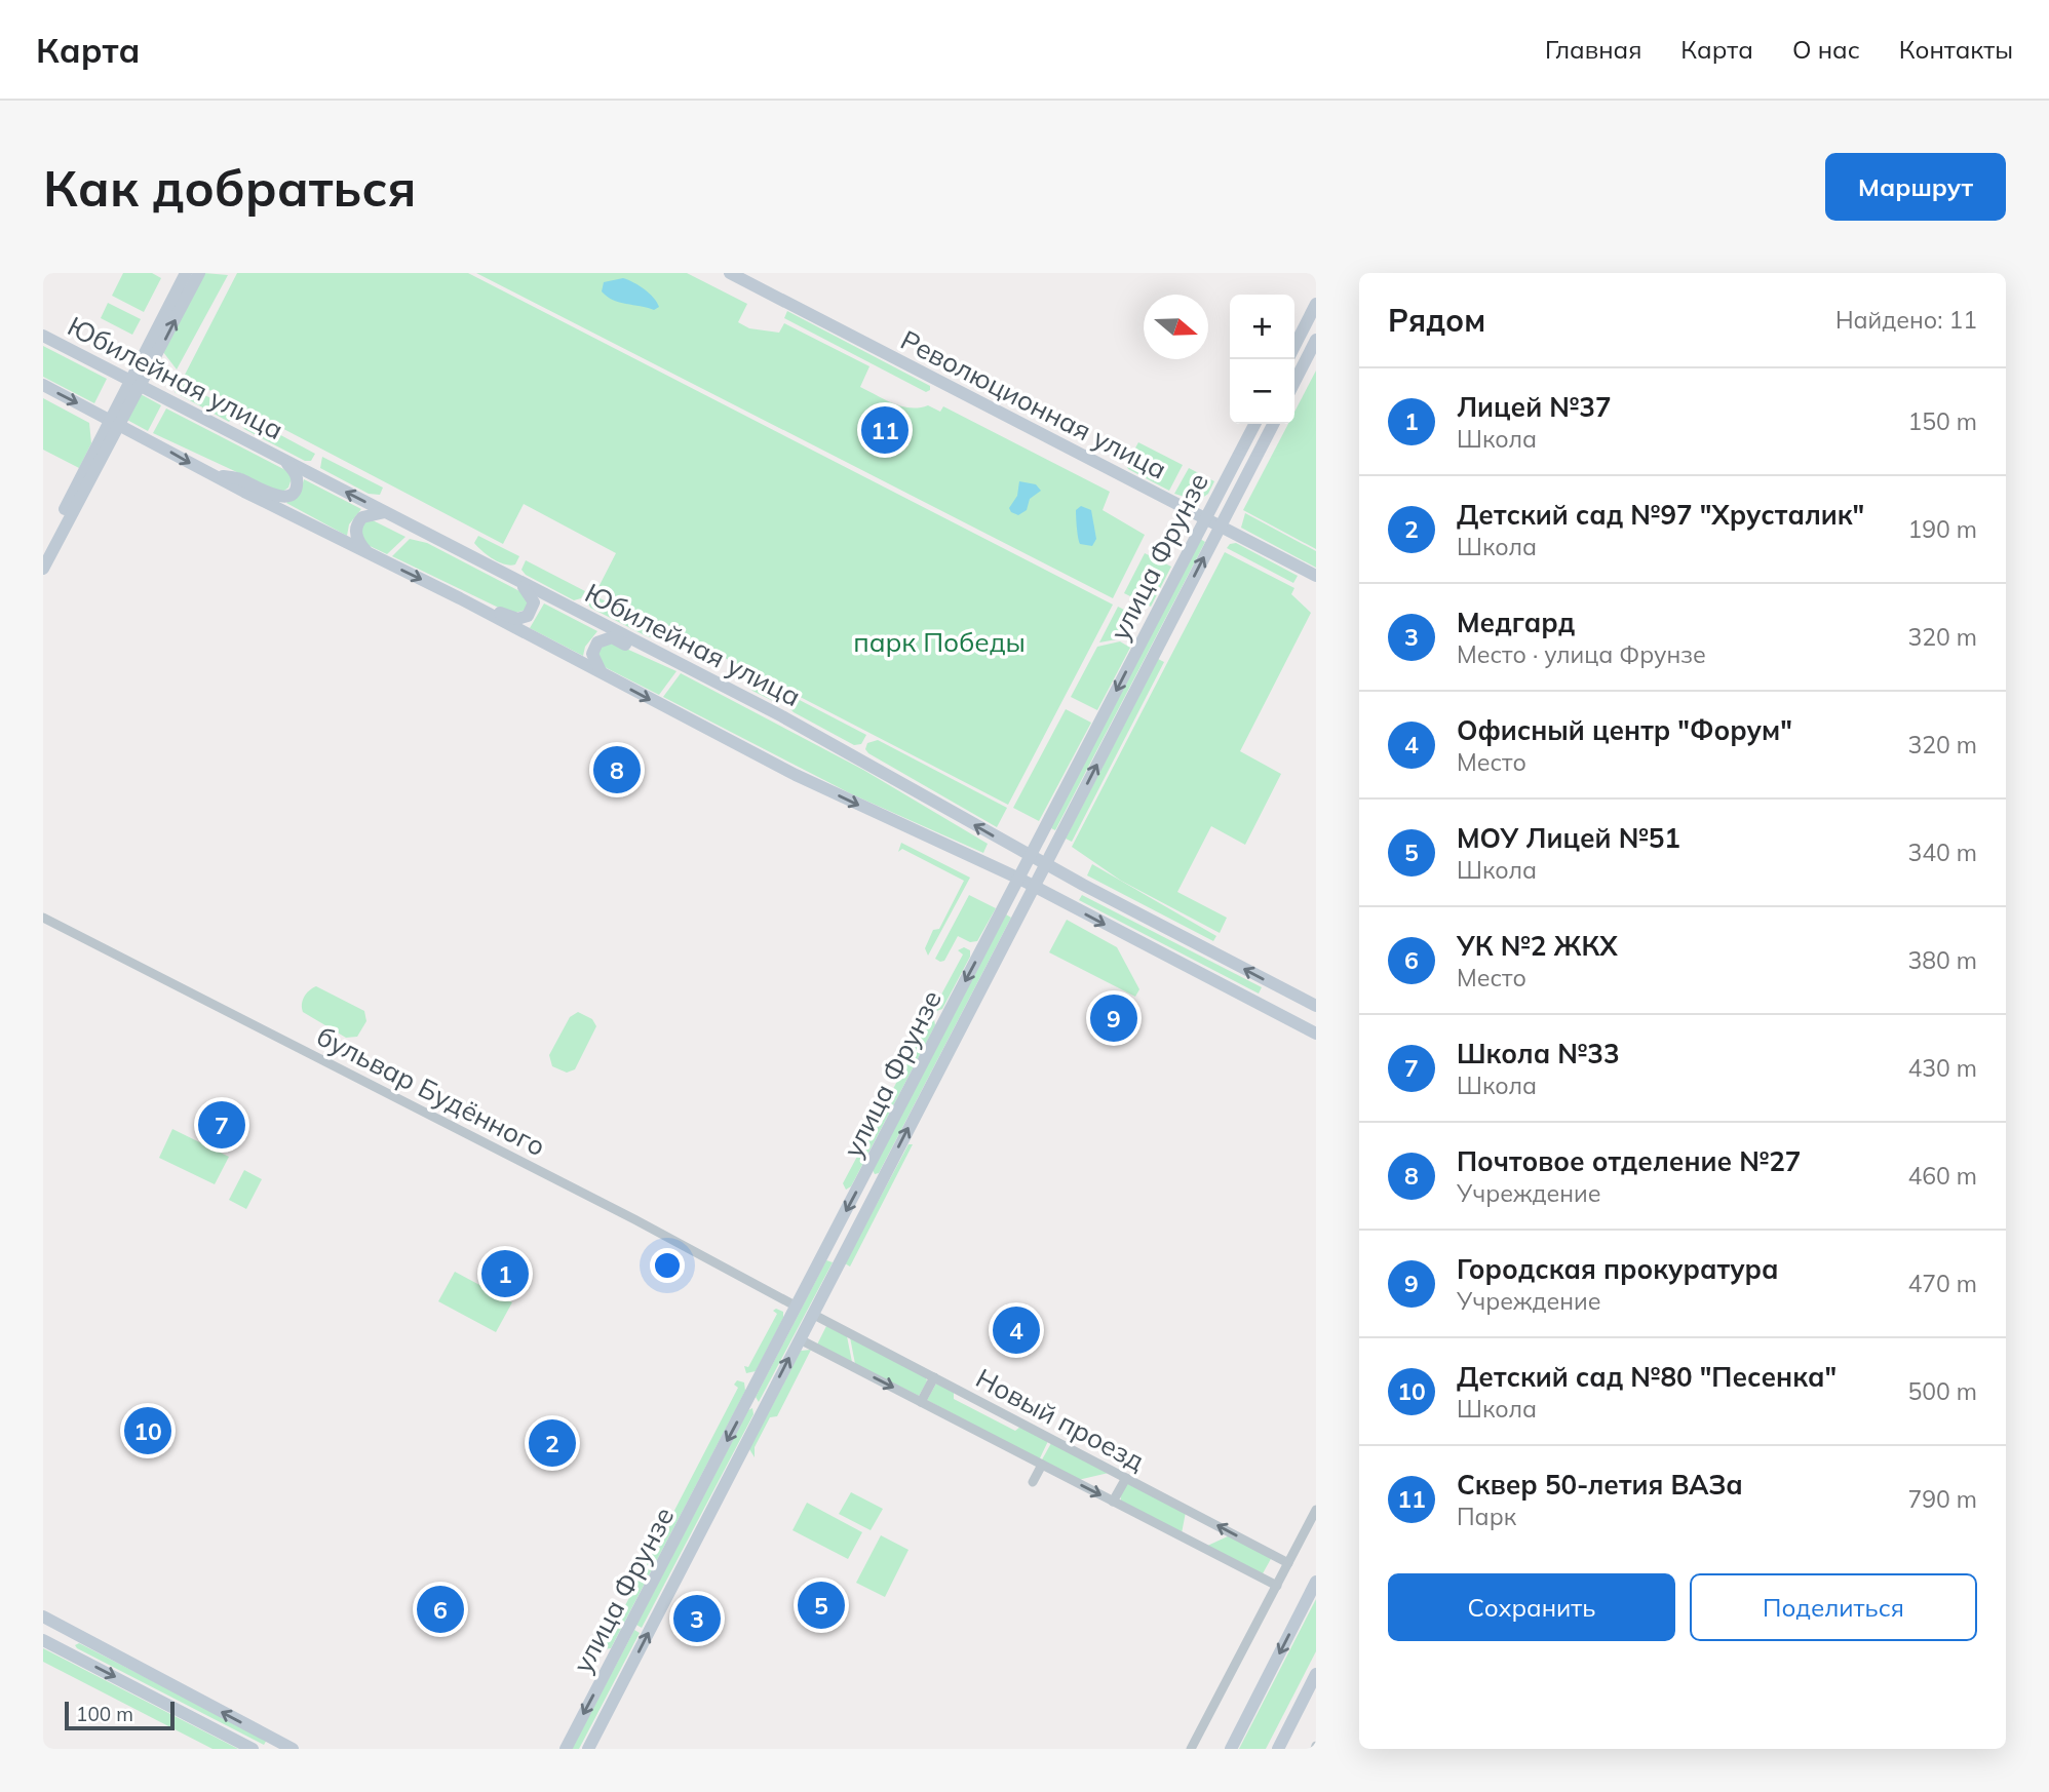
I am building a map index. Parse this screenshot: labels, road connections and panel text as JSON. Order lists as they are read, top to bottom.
{
  "streets": {
    "main road": ["Юбилейная улица", "Революционная улица", "улица Фрунзе"],
    "street": ["бульвар Будённого", "Новый проезд"]
  },
  "crossings": [
    ["Юбилейная улица", "улица Фрунзе"],
    ["Революционная улица", "улица Фрунзе"],
    ["улица Фрунзе", "бульвар Будённого"],
    ["улица Фрунзе", "Новый проезд"]
  ],
  "parks": ["парк Победы"],
  "scale_bar": "100 m",
  "north": "right",
  "page": {
    "header": "Карта",
    "nav": [
      "Главная",
      "Карта",
      "О нас",
      "Контакты"
    ],
    "buttons": [
      "Маршрут",
      ["Сохранить", "Поделиться"]
    ],
    "title": "Как добраться",
    "heading": ["Рядом", "Найдено: 11"],
    "map_buttons": ["+", "−"],
    "list": [
      {
        "mark": "1",
        "name": "Лицей №37",
        "note": "Школа",
        "value": "150 m"
      },
      {
        "mark": "2",
        "name": "Детский сад №97 \"Хрусталик\"",
        "note": "Школа",
        "value": "190 m"
      },
      {
        "mark": "3",
        "name": "Медгард",
        "note": "Место · улица Фрунзе",
        "value": "320 m"
      },
      {
        "mark": "4",
        "name": "Офисный центр \"Форум\"",
        "note": "Место",
        "value": "320 m"
      },
      {
        "mark": "5",
        "name": "МОУ Лицей №51",
        "note": "Школа",
        "value": "340 m"
      },
      {
        "mark": "6",
        "name": "УК №2 ЖКХ",
        "note": "Место",
        "value": "380 m"
      },
      {
        "mark": "7",
        "name": "Школа №33",
        "note": "Школа",
        "value": "430 m"
      },
      {
        "mark": "8",
        "name": "Почтовое отделение №27",
        "note": "Учреждение",
        "value": "460 m"
      },
      {
        "mark": "9",
        "name": "Городская прокуратура",
        "note": "Учреждение",
        "value": "470 m"
      },
      {
        "mark": "10",
        "name": "Детский сад №80 \"Песенка\"",
        "note": "Школа",
        "value": "500 m"
      },
      {
        "mark": "11",
        "name": "Сквер 50-летия ВАЗа",
        "note": "Парк",
        "value": "790 m"
      }
    ],
    "pins": [
      "11",
      "8",
      "9",
      "7",
      "1",
      "4",
      "10",
      "2",
      "5",
      "6",
      "3"
    ],
    "scale": "100 m"
  }
}
